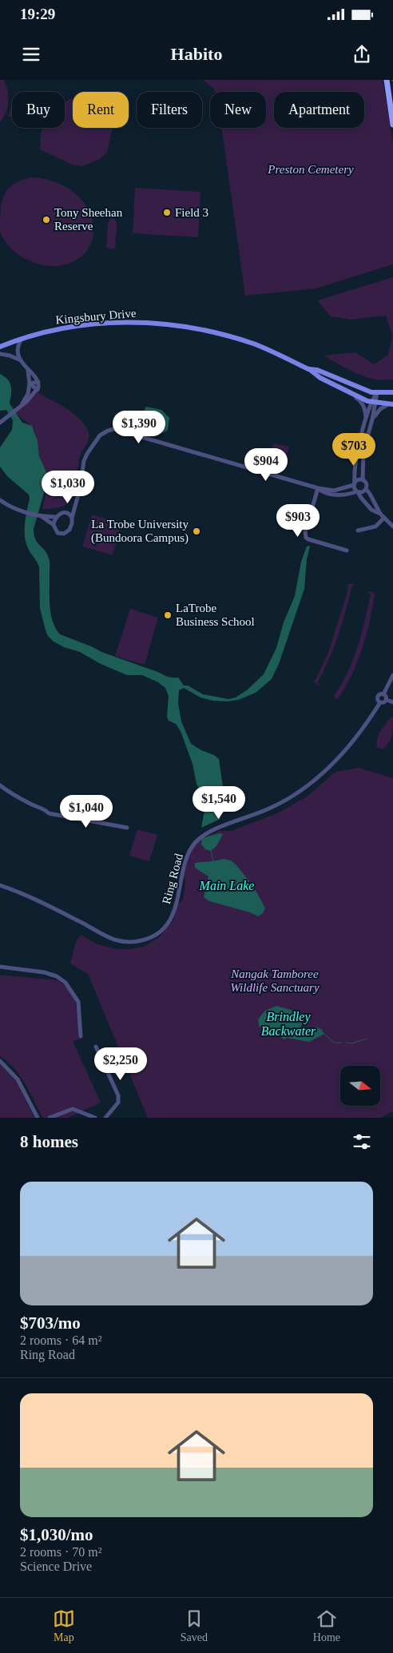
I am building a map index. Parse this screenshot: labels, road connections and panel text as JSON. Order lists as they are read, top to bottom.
{
  "streets": {
    "main road": ["Kingsbury Drive"],
    "street": ["Ring Road"]
  },
  "water": ["Main Lake", "Brindley Backwater"],
  "parks": ["Preston Cemetery", "Nangak Tamboree Wildlife Sanctuary"],
  "places": [
    "Field 3",
    "Tony Sheehan Reserve",
    "La Trobe University (Bundoora Campus)",
    "LaTrobe Business School"
  ],
  "north": "right",
  "page": {
    "status": "19:29",
    "header": "Habito",
    "chip": [
      "Buy",
      "Rent",
      "Filters",
      "New",
      "Apartment"
    ],
    "price": [
      "$1,390",
      "$703",
      "$904",
      "$1,030",
      "$903",
      "$1,540",
      "$1,040",
      "$2,250"
    ],
    "heading": "8 homes",
    "list": [
      {
        "name": "$703/mo",
        "note": "2 rooms · 64 m² · Ring Road"
      },
      {
        "name": "$1,030/mo",
        "note": "2 rooms · 70 m² · Science Drive"
      }
    ],
    "tabs": ["Map", "Saved", "Home"]
  }
}
